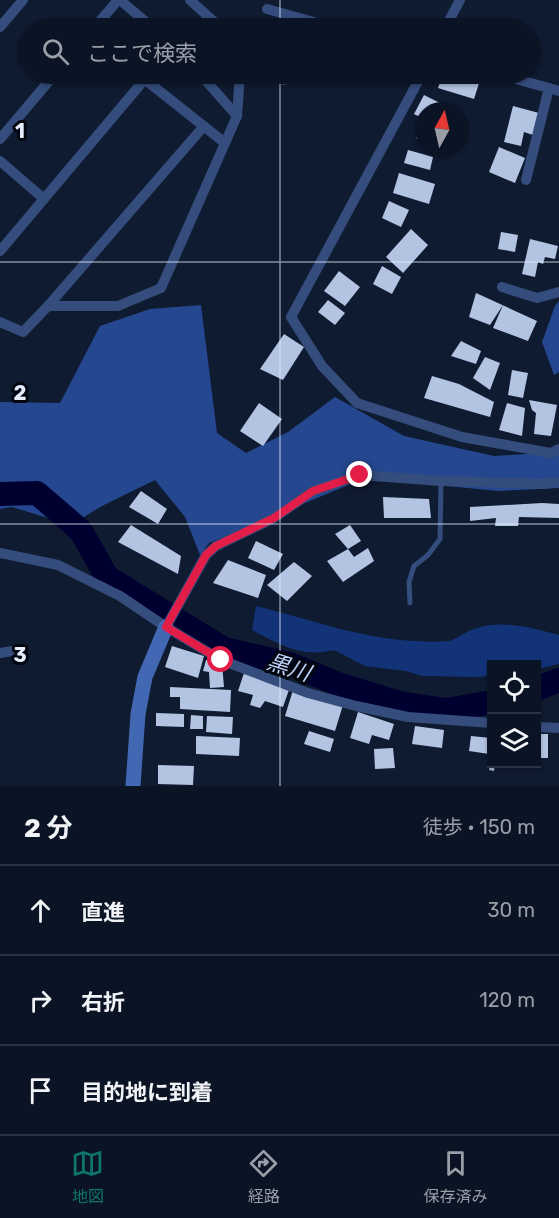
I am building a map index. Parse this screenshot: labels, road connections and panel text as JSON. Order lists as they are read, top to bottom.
{
  "water": ["黒川"],
  "north": "top",
  "page": {
    "search": "ここで検索",
    "heading": ["2 分", "徒歩 · 150 m"],
    "list": [
      ["直進", "30 m"],
      ["右折", "120 m"],
      "目的地に到着"
    ],
    "nav": ["地図", "経路", "保存済み"]
  },
  "grid": {
    "rows": ["1", "2", "3"]
  }
}
